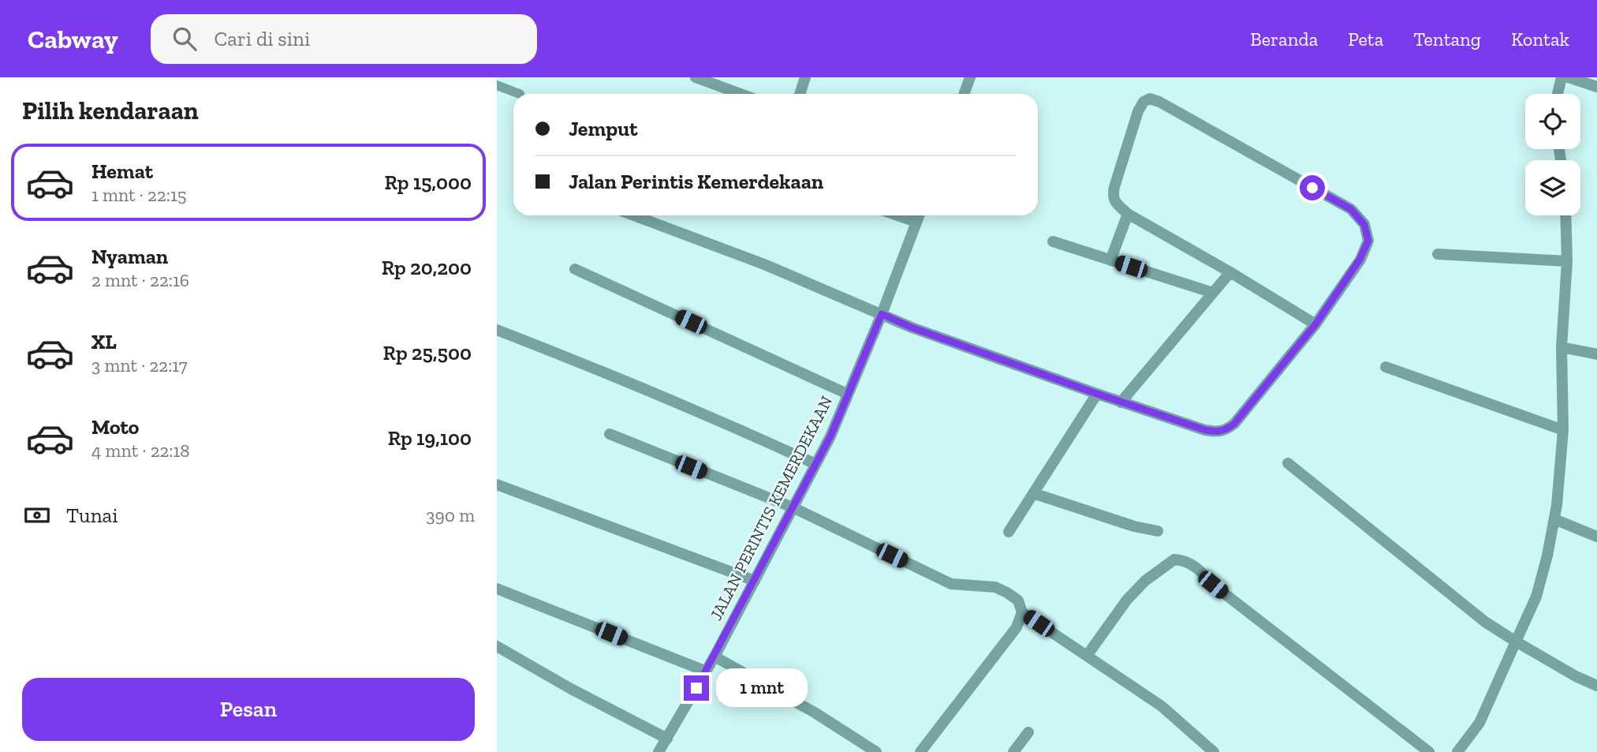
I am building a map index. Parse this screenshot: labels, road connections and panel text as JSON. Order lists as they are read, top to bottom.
{
  "streets": {
    "street": ["JALAN PERINTIS KEMERDEKAAN"]
  },
  "page": {
    "header": "Cabway",
    "search": "Cari di sini",
    "nav": [
      "Beranda",
      "Peta",
      "Tentang",
      "Kontak"
    ],
    "heading": "Pilih kendaraan",
    "banner": ["Jemput", "Jalan Perintis Kemerdekaan"],
    "list": [
      {
        "name": "Hemat",
        "note": "1 mnt · 22:15",
        "value": "Rp 15,000"
      },
      {
        "name": "Nyaman",
        "note": "2 mnt · 22:16",
        "value": "Rp 20,200"
      },
      {
        "name": "XL",
        "note": "3 mnt · 22:17",
        "value": "Rp 25,500"
      },
      {
        "name": "Moto",
        "note": "4 mnt · 22:18",
        "value": "Rp 19,100"
      }
    ],
    "pay": ["Tunai", "390 m"],
    "buttons": "Pesan",
    "bubble": "1 mnt"
  }
}
